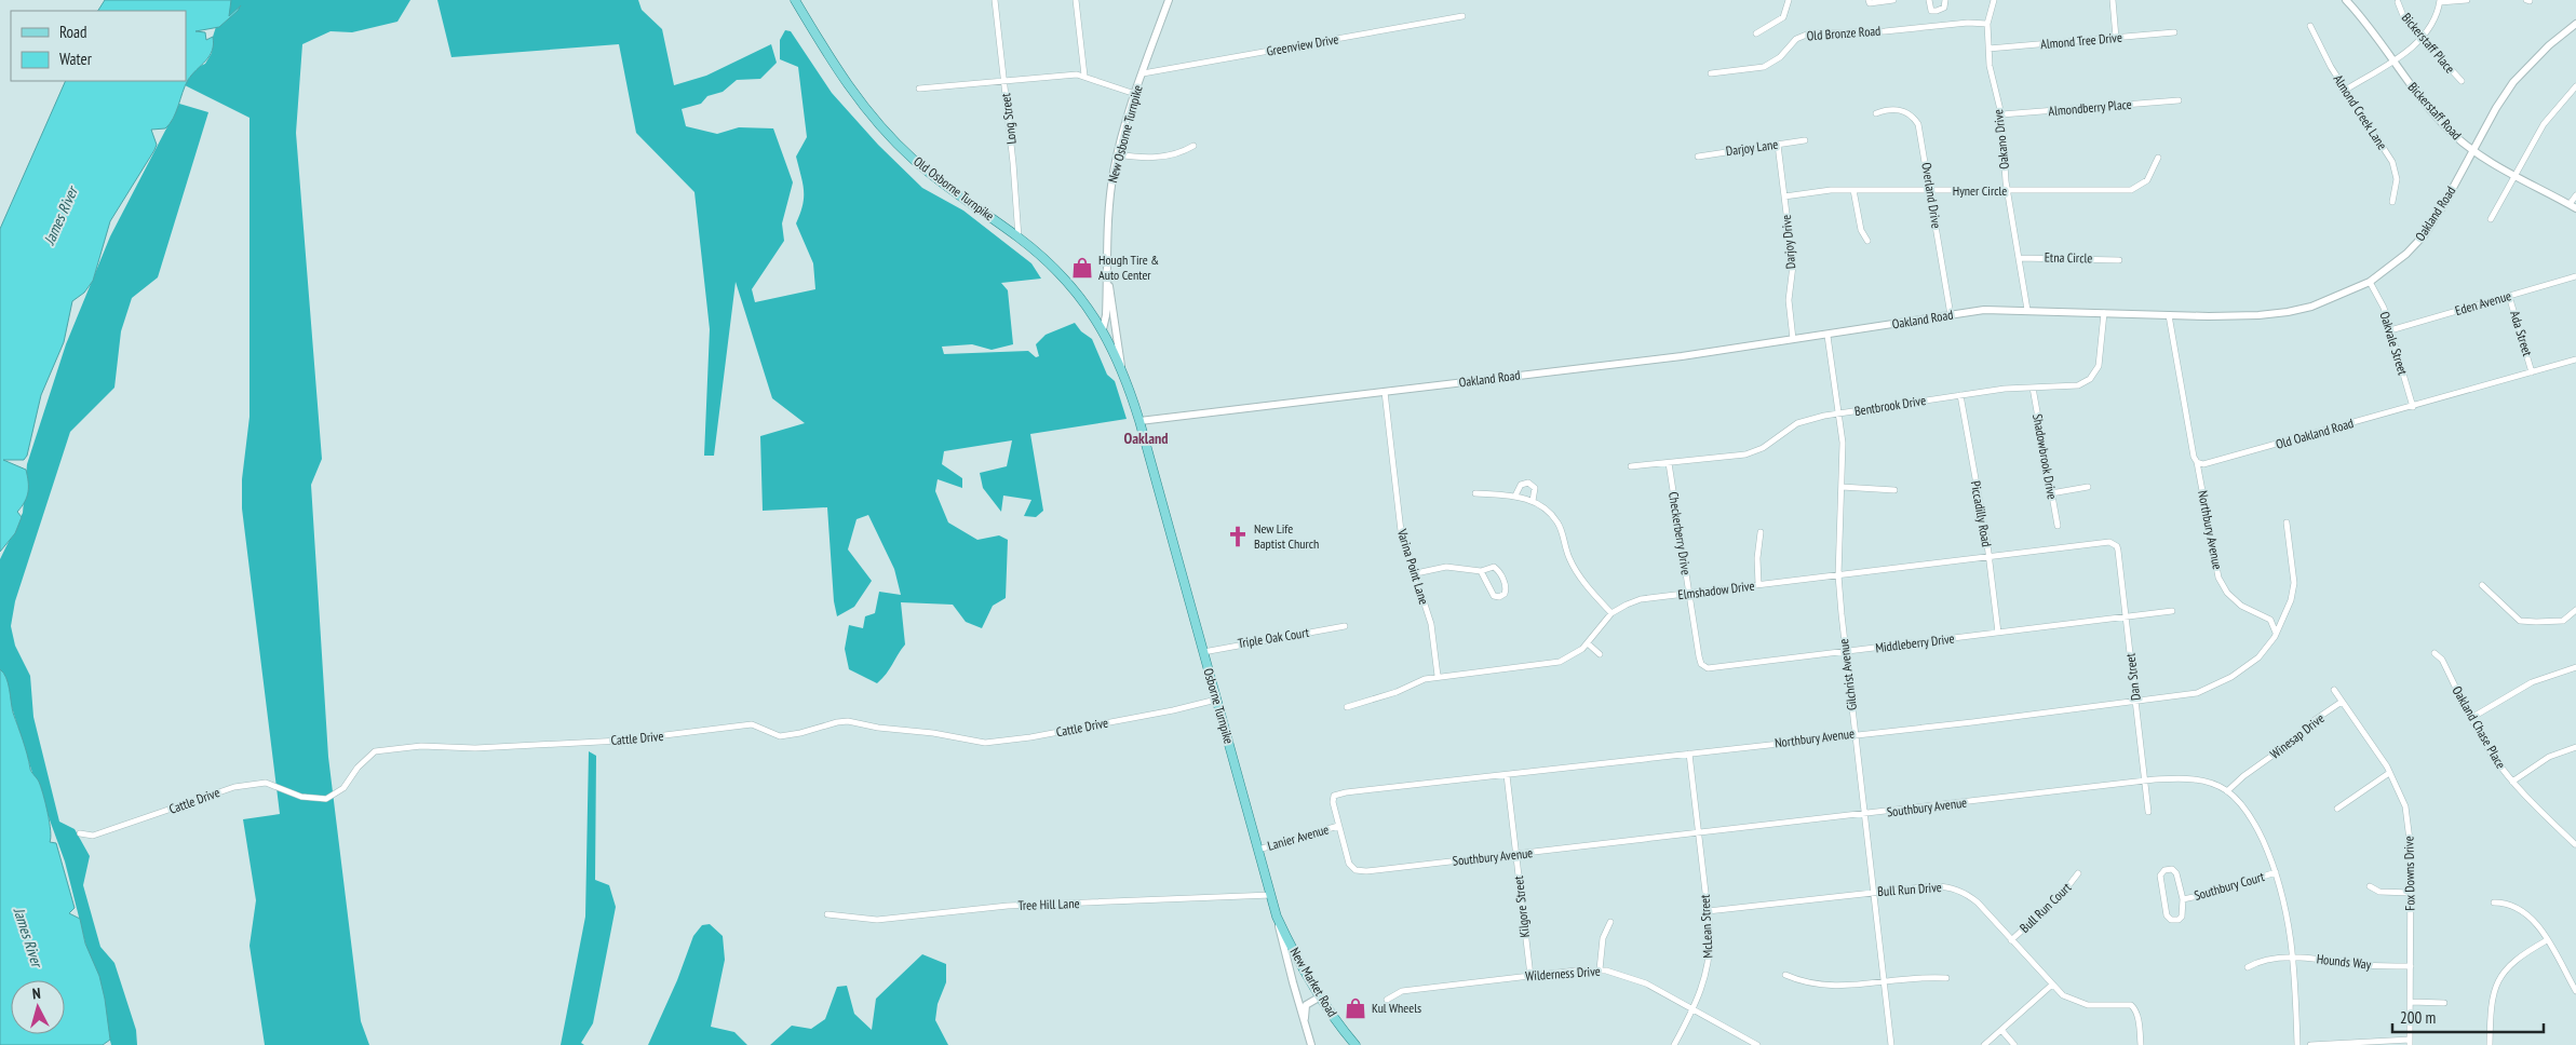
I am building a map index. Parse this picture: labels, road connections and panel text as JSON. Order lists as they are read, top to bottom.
{
  "streets": {
    "main road": ["Old Osborne Turnpike", "Osborne Turnpike", "New Market Road"],
    "street": [
      "Old Bronze Road",
      "Almond Tree Drive",
      "Bickerstaff Place",
      "Greenview Drive",
      "Almondberry Place",
      "Bickerstaff Road",
      "Almond Creek Lane",
      "Long Street",
      "New Osborne Turnpike",
      "Oakano Drive",
      "Darjoy Lane",
      "Hyner Circle",
      "Overland Drive",
      "Oakland Road",
      "Darjoy Drive",
      "Etna Circle",
      "Eden Avenue",
      "Ada Street",
      "Oakvale Street",
      "Bentbrook Drive",
      "Old Oakland Road",
      "Shadowbrook Drive",
      "Piccadilly Road",
      "Northbury Avenue",
      "Checkerberry Drive",
      "Varina Point Lane",
      "Elmshadow Drive",
      "Triple Oak Court",
      "Middleberry Drive",
      "Gilchrist Avenue",
      "Dan Street",
      "Cattle Drive",
      "Oakland Chase Place",
      "Winesap Drive",
      "Southbury Avenue",
      "Lanier Avenue",
      "Fox Downs Drive",
      "Southbury Court",
      "Bull Run Drive",
      "Tree Hill Lane",
      "Kilgore Street",
      "Bull Run Court",
      "McLean Street",
      "Hounds Way",
      "Wilderness Drive"
    ]
  },
  "crossings": [
    ["Old Bronze Road", "Oakano Drive"],
    ["Almond Tree Drive", "Oakano Drive"],
    ["Greenview Drive", "New Osborne Turnpike"],
    ["Almondberry Place", "Oakano Drive"],
    ["Bickerstaff Road", "Oakland Road"],
    ["Long Street", "Old Osborne Turnpike"],
    ["New Osborne Turnpike", "Old Osborne Turnpike"],
    ["New Osborne Turnpike", "Osborne Turnpike"],
    ["Oakano Drive", "Hyner Circle"],
    ["Oakano Drive", "Oakland Road"],
    ["Oakano Drive", "Etna Circle"],
    ["Darjoy Lane", "Darjoy Drive"],
    ["Old Osborne Turnpike", "Osborne Turnpike"],
    ["Hyner Circle", "Overland Drive"],
    ["Hyner Circle", "Darjoy Drive"],
    ["Overland Drive", "Oakland Road"],
    ["Oakland Road", "Darjoy Drive"],
    ["Oakland Road", "Oakvale Street"],
    ["Oakland Road", "Bentbrook Drive"],
    ["Oakland Road", "Varina Point Lane"],
    ["Oakland Road", "Gilchrist Avenue"],
    ["Oakland Road", "Osborne Turnpike"],
    ["Eden Avenue", "Ada Street"],
    ["Eden Avenue", "Oakvale Street"],
    ["Ada Street", "Old Oakland Road"],
    ["Oakvale Street", "Old Oakland Road"],
    ["Bentbrook Drive", "Shadowbrook Drive"],
    ["Bentbrook Drive", "Piccadilly Road"],
    ["Bentbrook Drive", "Checkerberry Drive"],
    ["Bentbrook Drive", "Gilchrist Avenue"],
    ["Old Oakland Road", "Northbury Avenue"],
    ["Piccadilly Road", "Elmshadow Drive"],
    ["Piccadilly Road", "Middleberry Drive"],
    ["Northbury Avenue", "Gilchrist Avenue"],
    ["Northbury Avenue", "Dan Street"],
    ["Northbury Avenue", "Southbury Avenue"],
    ["Northbury Avenue", "Lanier Avenue"],
    ["Northbury Avenue", "Kilgore Street"],
    ["Northbury Avenue", "McLean Street"],
    ["Checkerberry Drive", "Elmshadow Drive"],
    ["Checkerberry Drive", "Middleberry Drive"],
    ["Varina Point Lane", "Elmshadow Drive"],
    ["Elmshadow Drive", "Gilchrist Avenue"],
    ["Elmshadow Drive", "Dan Street"],
    ["Triple Oak Court", "Osborne Turnpike"],
    ["Middleberry Drive", "Gilchrist Avenue"],
    ["Middleberry Drive", "Dan Street"],
    ["Gilchrist Avenue", "Southbury Avenue"],
    ["Gilchrist Avenue", "Bull Run Drive"],
    ["Dan Street", "Southbury Avenue"],
    ["Osborne Turnpike", "Cattle Drive"],
    ["Osborne Turnpike", "Lanier Avenue"],
    ["Osborne Turnpike", "Tree Hill Lane"],
    ["Osborne Turnpike", "New Market Road"],
    ["Winesap Drive", "Southbury Avenue"],
    ["Winesap Drive", "Fox Downs Drive"],
    ["Southbury Avenue", "Lanier Avenue"],
    ["Southbury Avenue", "Southbury Court"],
    ["Southbury Avenue", "Kilgore Street"],
    ["Southbury Avenue", "McLean Street"],
    ["Southbury Avenue", "Hounds Way"],
    ["Fox Downs Drive", "Hounds Way"],
    ["Bull Run Drive", "Bull Run Court"],
    ["Bull Run Drive", "McLean Street"],
    ["Kilgore Street", "Wilderness Drive"],
    ["McLean Street", "Wilderness Drive"]
  ],
  "districts": ["Oakland"],
  "water": ["James River"],
  "places": {
    "shop": ["Hough Tire & Auto Center", "Kul Wheels"],
    "church": ["New Life Baptist Church"]
  },
  "legend": ["Road", "Water"],
  "scale_bar": "200 m",
  "north": "top"
}
